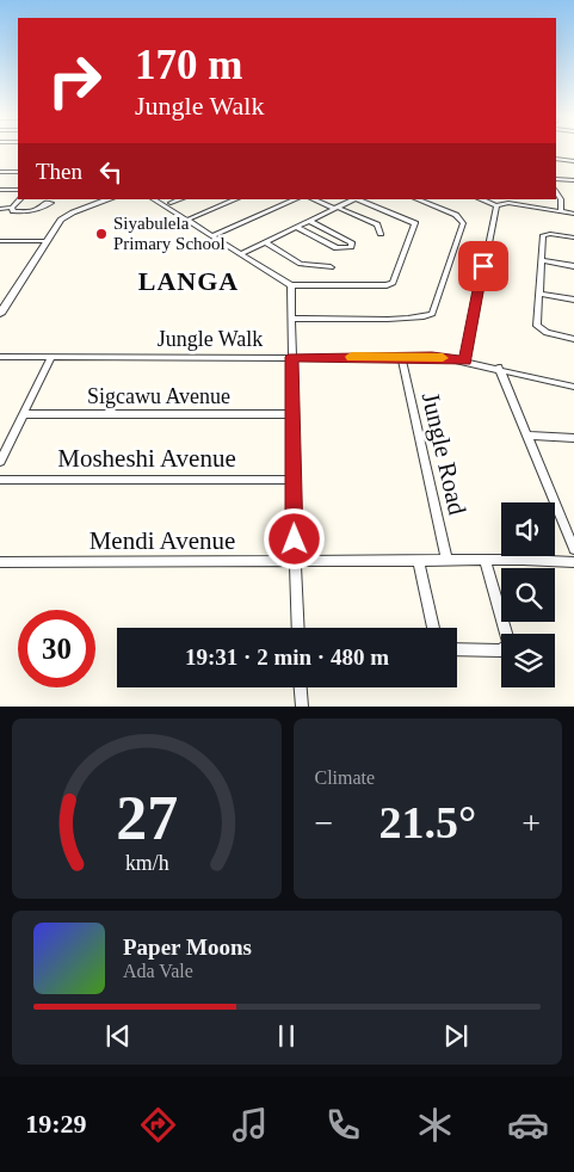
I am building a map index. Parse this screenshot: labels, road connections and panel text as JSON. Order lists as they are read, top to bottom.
{
  "streets": {
    "street": [
      "Jungle Walk",
      "Sigcawu Avenue",
      "Jungle Road",
      "Mosheshi Avenue",
      "Mendi Avenue"
    ]
  },
  "crossings": [
    ["Jungle Walk", "Jungle Road"],
    ["Jungle Road", "Mendi Avenue"]
  ],
  "districts": ["LANGA"],
  "places": ["Siyabulela Primary School"],
  "page": {
    "turn": ["170 m", "Jungle Walk"],
    "then": "Then",
    "limit": "30",
    "trip": "19:31 · 2 min · 480 m",
    "tile": "Climate",
    "heat": ["−", "21.5°", "+"],
    "song": ["Paper Moons", "Ada Vale"],
    "tabs": "19:29",
    "gauge": ["27", "km/h"]
  }
}
